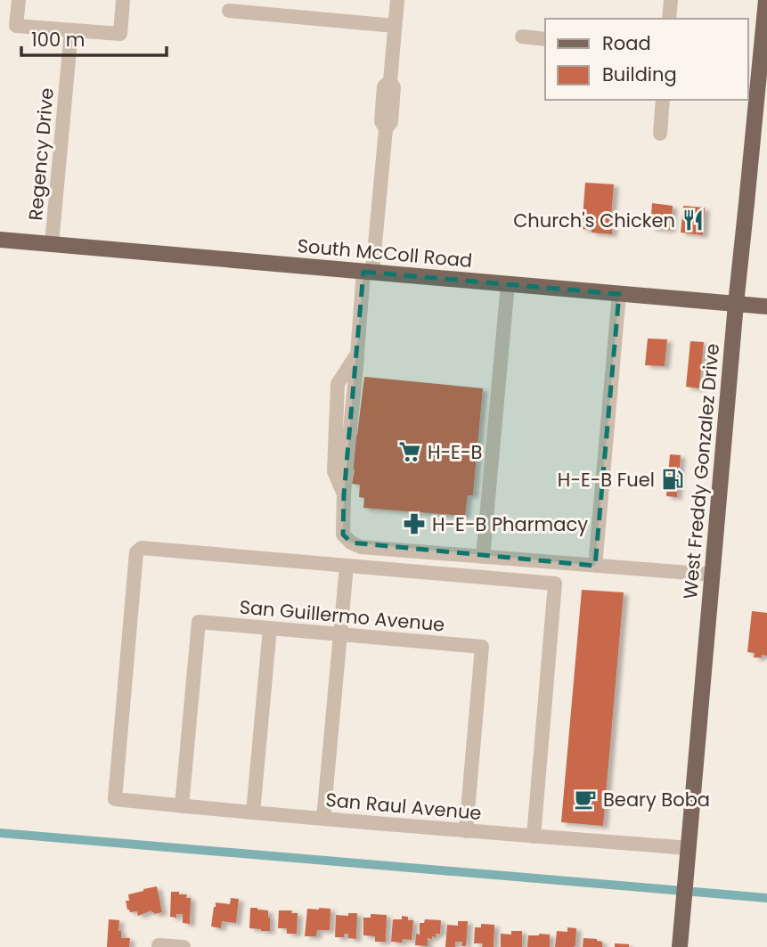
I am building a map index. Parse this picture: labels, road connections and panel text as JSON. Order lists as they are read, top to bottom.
{
  "streets": {
    "main road": ["South McColl Road", "West Freddy Gonzalez Drive"],
    "street": ["Regency Drive", "San Guillermo Avenue", "San Raul Avenue"]
  },
  "crossings": [
    ["Regency Drive", "South McColl Road"],
    ["South McColl Road", "West Freddy Gonzalez Drive"],
    ["West Freddy Gonzalez Drive", "San Raul Avenue"],
    ["San Guillermo Avenue", "San Raul Avenue"]
  ],
  "places": {
    "restaurant": ["Church's Chicken"],
    "supermarket": ["H-E-B"],
    "fuel station": ["H-E-B Fuel"],
    "pharmacy": ["H-E-B Pharmacy"],
    "cafe": ["Beary Boba"]
  },
  "legend": ["Road", "Building"],
  "scale_bar": "100 m"
}
